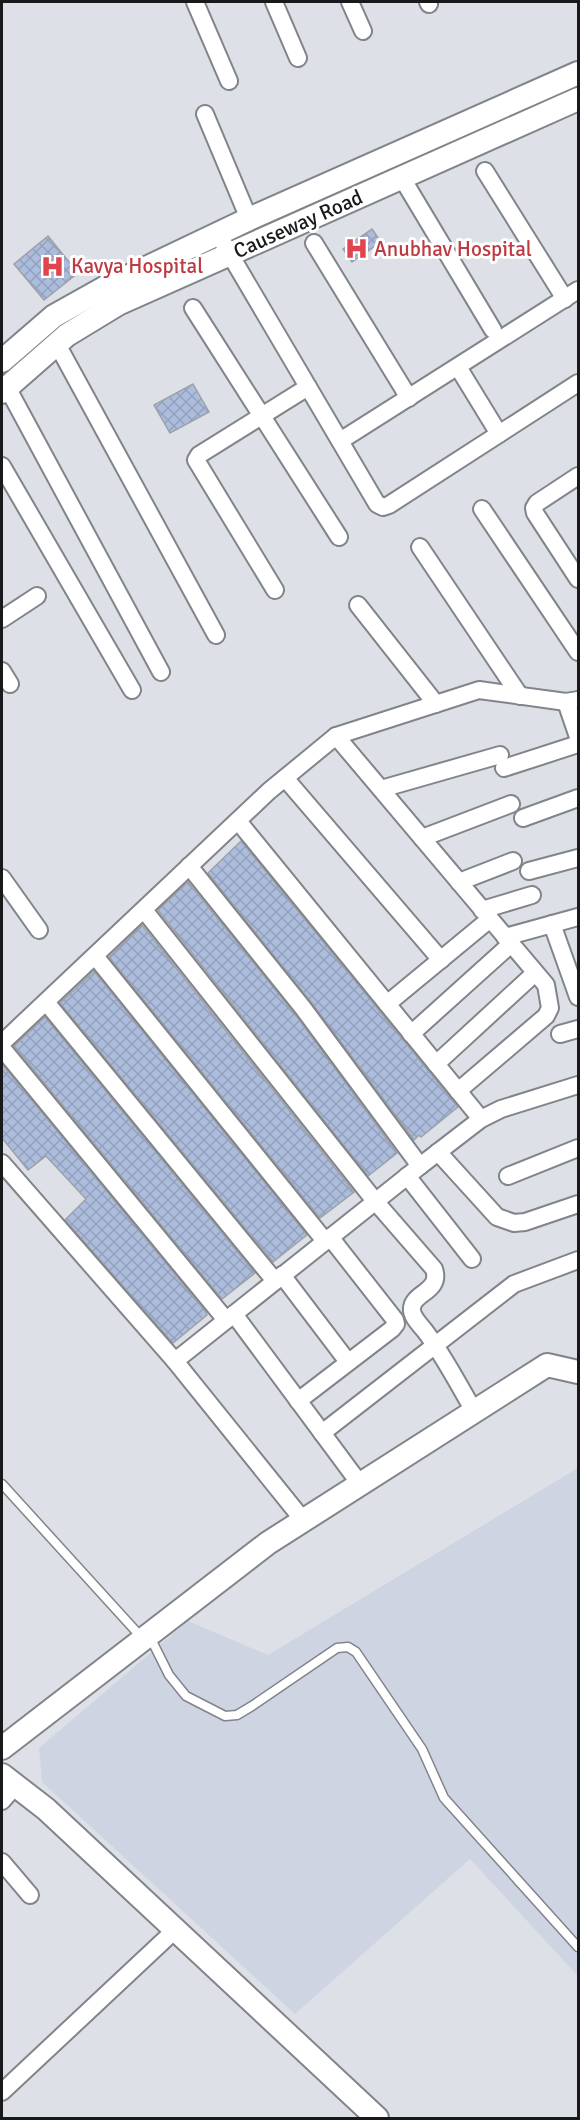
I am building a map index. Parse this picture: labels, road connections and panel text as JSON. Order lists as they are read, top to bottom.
{
  "streets": {
    "main road": ["Causeway Road"]
  },
  "places": {
    "hospital": ["Anubhav Hospital", "Kavya Hospital"]
  }
}
